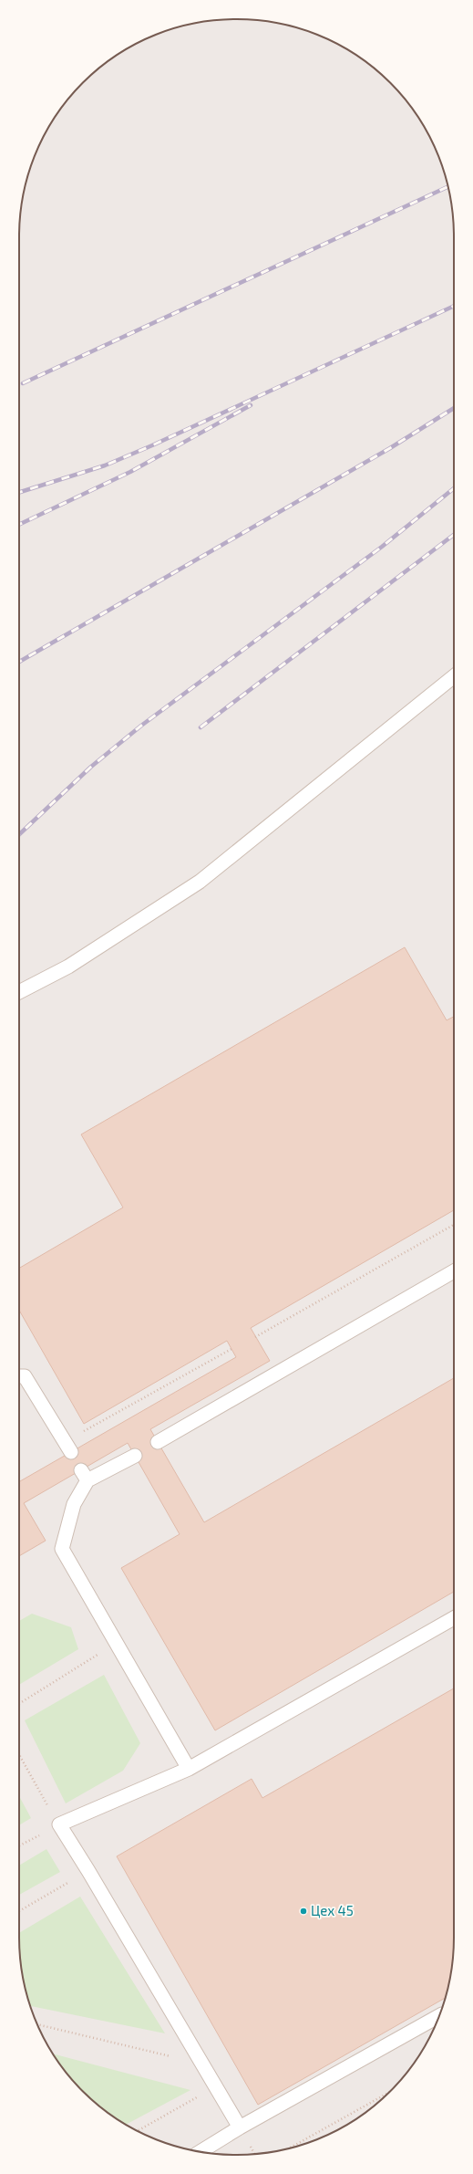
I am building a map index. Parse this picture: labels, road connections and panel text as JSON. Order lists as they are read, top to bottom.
{
  "places": ["Цех 45"]
}
